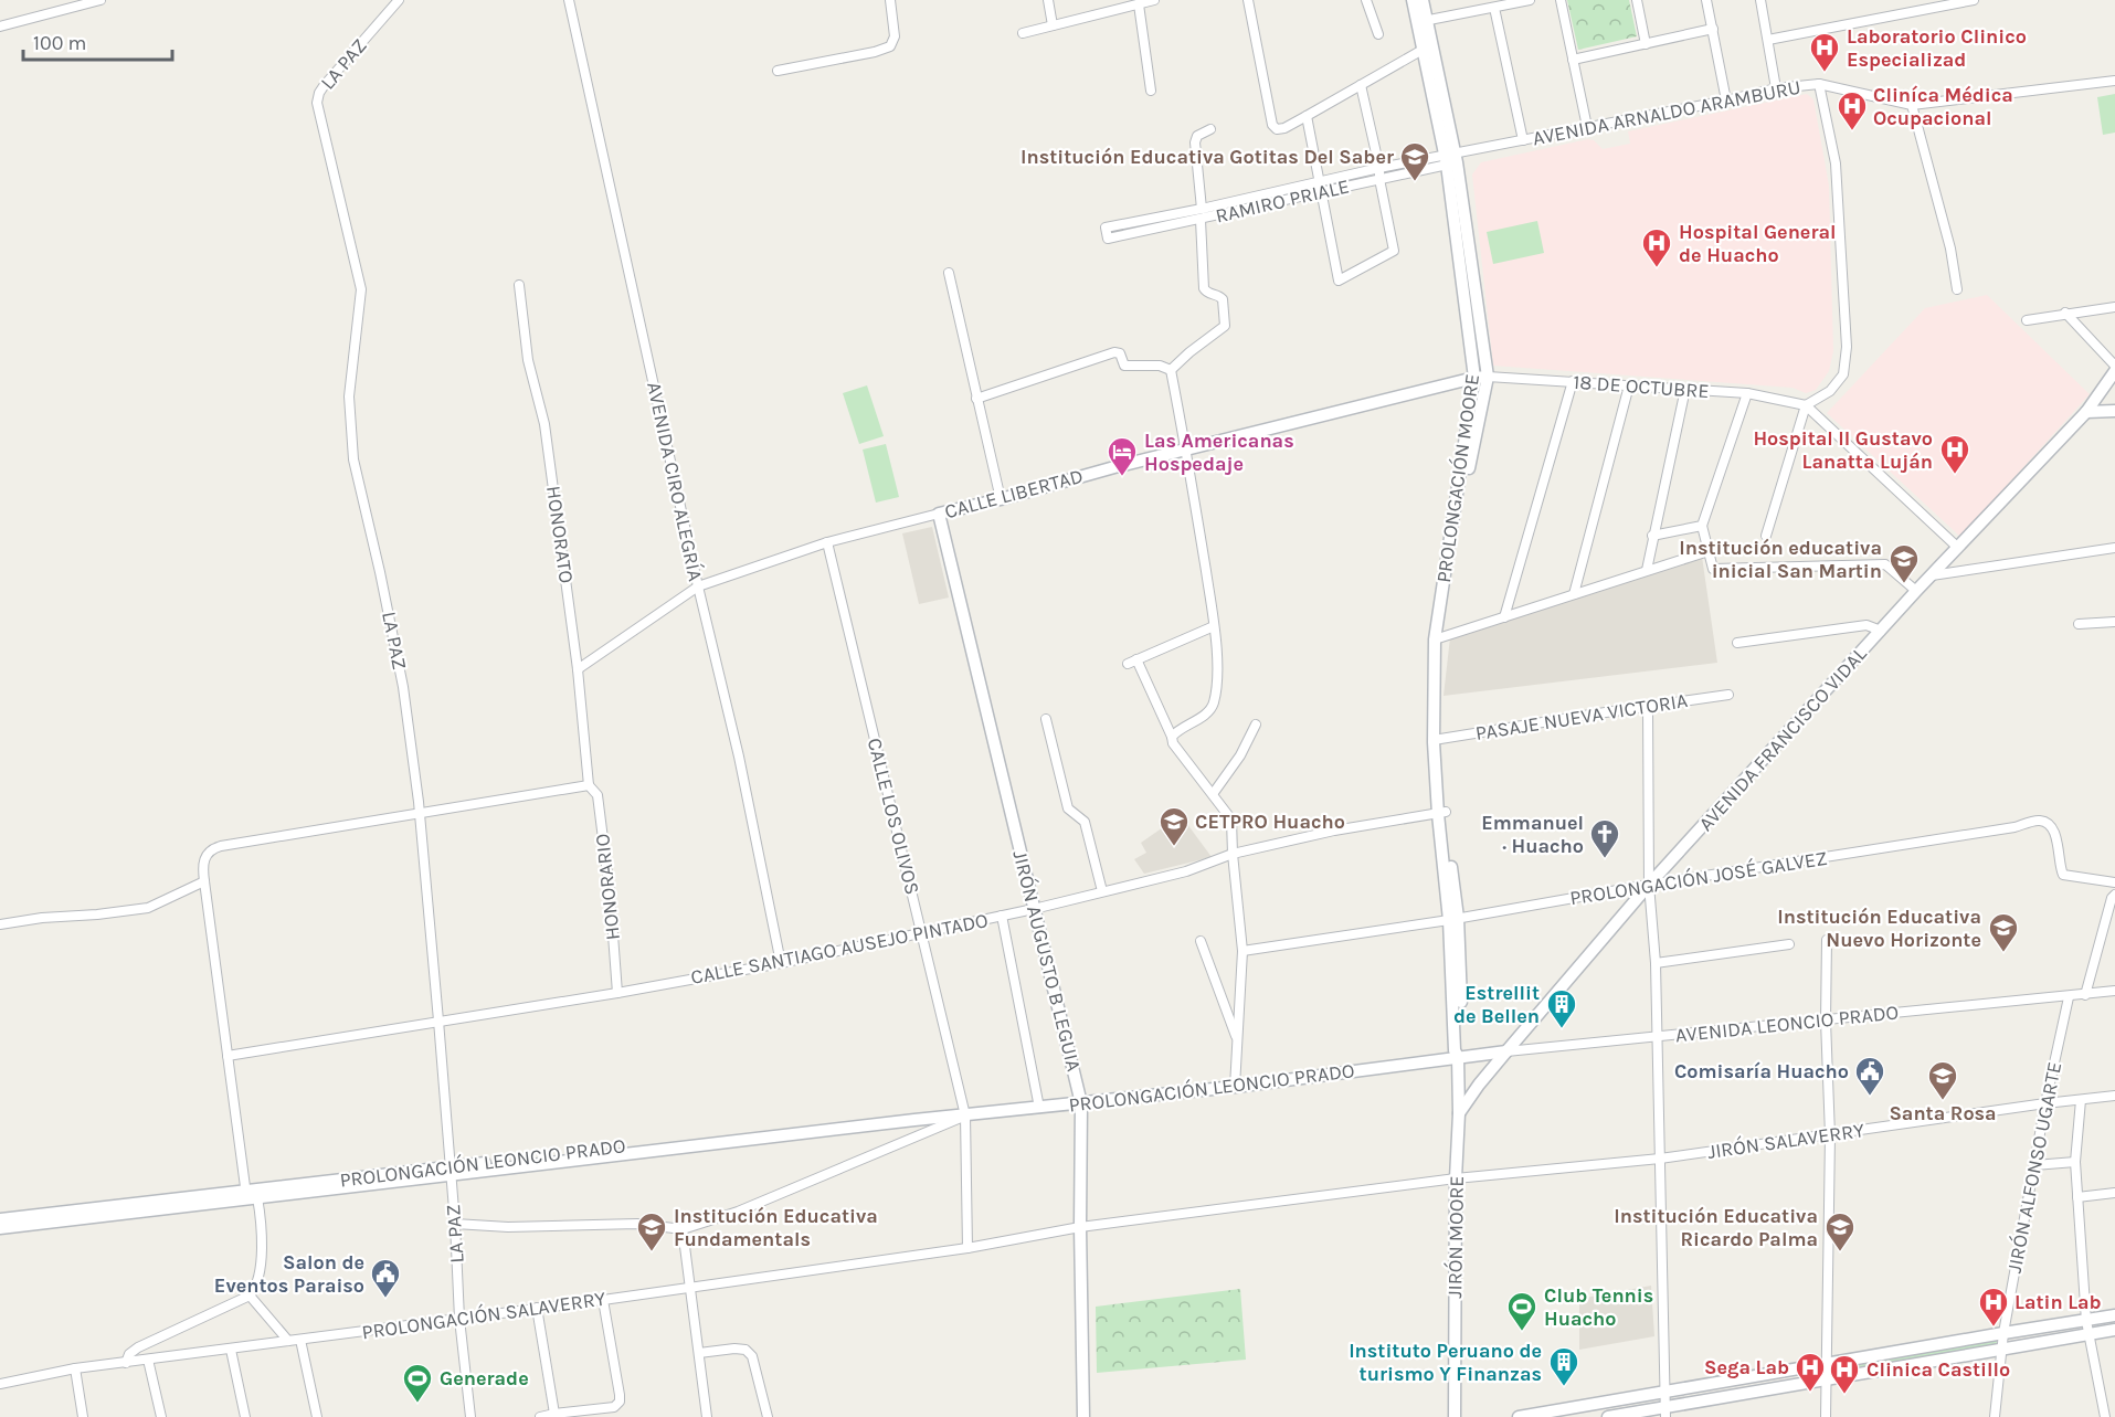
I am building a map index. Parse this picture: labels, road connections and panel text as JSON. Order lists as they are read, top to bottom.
{
  "streets": {
    "street": [
      "LA PAZ",
      "AVENIDA ARNALDO ARAMBURU",
      "RAMIRO PRIALE",
      "18 DE OCTUBRE",
      "PROLONGACIÓN MOORE",
      "AVENIDA CIRO ALEGRÍA",
      "CALLE LIBERTAD",
      "HONORATO",
      "PASAJE NUEVA VICTORIA",
      "AVENIDA FRANCISCO VIDAL",
      "CALLE LOS OLIVOS",
      "PROLONGACIÓN JOSÉ GALVEZ",
      "HONORARIO",
      "CALLE SANTIAGO AUSEJO PINTADO",
      "JIRÓN AUGUSTO B LEGUIA",
      "AVENIDA LEONCIO PRADO",
      "PROLONGACIÓN LEONCIO PRADO",
      "JIRÓN SALAVERRY",
      "JIRÓN ALFONSO UGARTE",
      "JIRÓN MOORE",
      "PROLONGACIÓN SALAVERRY"
    ]
  },
  "crossings": [
    ["LA PAZ", "CALLE SANTIAGO AUSEJO PINTADO"],
    ["LA PAZ", "PROLONGACIÓN LEONCIO PRADO"],
    ["LA PAZ", "PROLONGACIÓN SALAVERRY"],
    ["AVENIDA ARNALDO ARAMBURU", "RAMIRO PRIALE"],
    ["AVENIDA ARNALDO ARAMBURU", "PROLONGACIÓN MOORE"],
    ["RAMIRO PRIALE", "PROLONGACIÓN MOORE"],
    ["18 DE OCTUBRE", "PROLONGACIÓN MOORE"],
    ["18 DE OCTUBRE", "CALLE LIBERTAD"],
    ["PROLONGACIÓN MOORE", "CALLE LIBERTAD"],
    ["PROLONGACIÓN MOORE", "PASAJE NUEVA VICTORIA"],
    ["PROLONGACIÓN MOORE", "PROLONGACIÓN JOSÉ GALVEZ"],
    ["PROLONGACIÓN MOORE", "CALLE SANTIAGO AUSEJO PINTADO"],
    ["PROLONGACIÓN MOORE", "JIRÓN MOORE"],
    ["AVENIDA CIRO ALEGRÍA", "CALLE LIBERTAD"],
    ["AVENIDA CIRO ALEGRÍA", "CALLE SANTIAGO AUSEJO PINTADO"],
    ["CALLE LIBERTAD", "HONORATO"],
    ["CALLE LIBERTAD", "CALLE LOS OLIVOS"],
    ["CALLE LIBERTAD", "JIRÓN AUGUSTO B LEGUIA"],
    ["HONORATO", "HONORARIO"],
    ["AVENIDA FRANCISCO VIDAL", "PROLONGACIÓN JOSÉ GALVEZ"],
    ["AVENIDA FRANCISCO VIDAL", "AVENIDA LEONCIO PRADO"],
    ["AVENIDA FRANCISCO VIDAL", "JIRÓN MOORE"],
    ["CALLE LOS OLIVOS", "CALLE SANTIAGO AUSEJO PINTADO"],
    ["CALLE LOS OLIVOS", "PROLONGACIÓN LEONCIO PRADO"],
    ["CALLE LOS OLIVOS", "PROLONGACIÓN SALAVERRY"],
    ["PROLONGACIÓN JOSÉ GALVEZ", "JIRÓN MOORE"],
    ["HONORARIO", "CALLE SANTIAGO AUSEJO PINTADO"],
    ["CALLE SANTIAGO AUSEJO PINTADO", "JIRÓN AUGUSTO B LEGUIA"],
    ["JIRÓN AUGUSTO B LEGUIA", "PROLONGACIÓN LEONCIO PRADO"],
    ["JIRÓN AUGUSTO B LEGUIA", "JIRÓN SALAVERRY"],
    ["JIRÓN AUGUSTO B LEGUIA", "PROLONGACIÓN SALAVERRY"],
    ["AVENIDA LEONCIO PRADO", "PROLONGACIÓN LEONCIO PRADO"],
    ["AVENIDA LEONCIO PRADO", "JIRÓN ALFONSO UGARTE"],
    ["AVENIDA LEONCIO PRADO", "JIRÓN MOORE"],
    ["PROLONGACIÓN LEONCIO PRADO", "JIRÓN MOORE"],
    ["JIRÓN SALAVERRY", "JIRÓN ALFONSO UGARTE"],
    ["JIRÓN SALAVERRY", "JIRÓN MOORE"],
    ["JIRÓN SALAVERRY", "PROLONGACIÓN SALAVERRY"]
  ],
  "places": {
    "hospital": [
      "Laboratorio Clinico Especializad",
      "Cliníca Médica Ocupacional",
      "Hospital General de Huacho",
      "Hospital II Gustavo Lanatta Luján",
      "Latin Lab",
      "Sega Lab",
      "Clinica Castillo"
    ],
    "school or university": [
      "Institución Educativa Gotitas Del Saber",
      "Institución educativa inicial San Martin",
      "CETPRO Huacho",
      "Institución Educativa Nuevo Horizonte",
      "Santa Rosa",
      "Institución Educativa Fundamentals",
      "Institución Educativa Ricardo Palma"
    ],
    "hotel": ["Las Americanas Hospedaje"],
    "church": ["Emmanuel · Huacho"],
    "building": ["Estrellit de Bellen", "Instituto Peruano de turismo Y Finanzas"],
    "public building": ["Comisaría Huacho", "Salon de Eventos Paraiso"],
    "sports": ["Club Tennis Huacho", "Generade"]
  },
  "scale_bar": "100 m"
}
